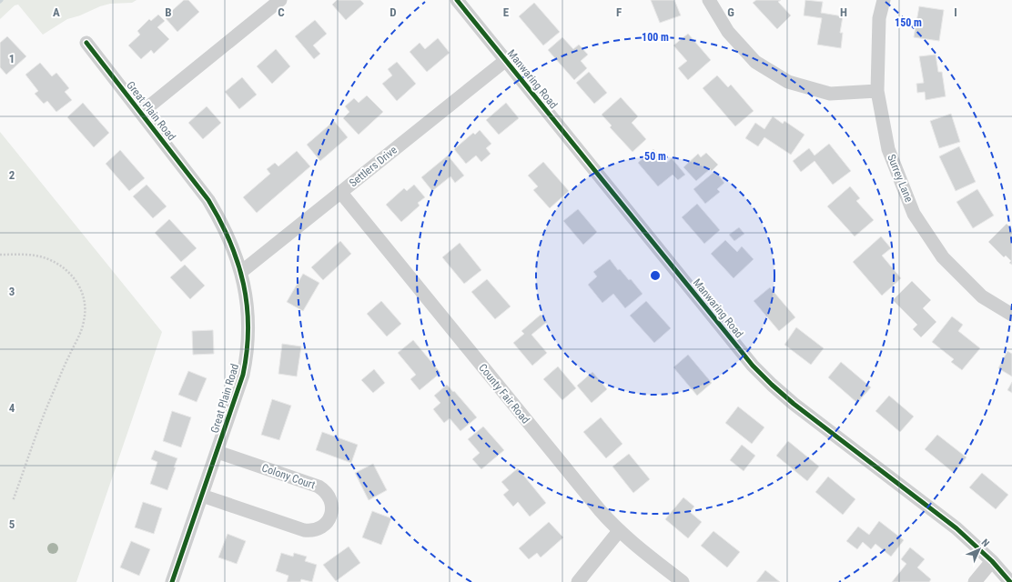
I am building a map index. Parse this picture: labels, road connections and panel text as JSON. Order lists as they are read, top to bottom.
{
  "streets": {
    "street": [
      "Manwaring Road",
      "Great Plain Road",
      "Settlers Drive",
      "Surrey Lane",
      "County Fair Road",
      "Colony Court"
    ]
  },
  "crossings": [
    ["Manwaring Road", "Settlers Drive"],
    ["Great Plain Road", "Settlers Drive"],
    ["Great Plain Road", "Colony Court"],
    ["Settlers Drive", "County Fair Road"]
  ],
  "north": "top right",
  "grid": {
    "columns": [
      "A",
      "B",
      "C",
      "D",
      "E",
      "F",
      "G",
      "H",
      "I"
    ],
    "rows": [
      "1",
      "2",
      "3",
      "4",
      "5"
    ]
  },
  "rings": ["150 m", "100 m", "50 m"]
}
